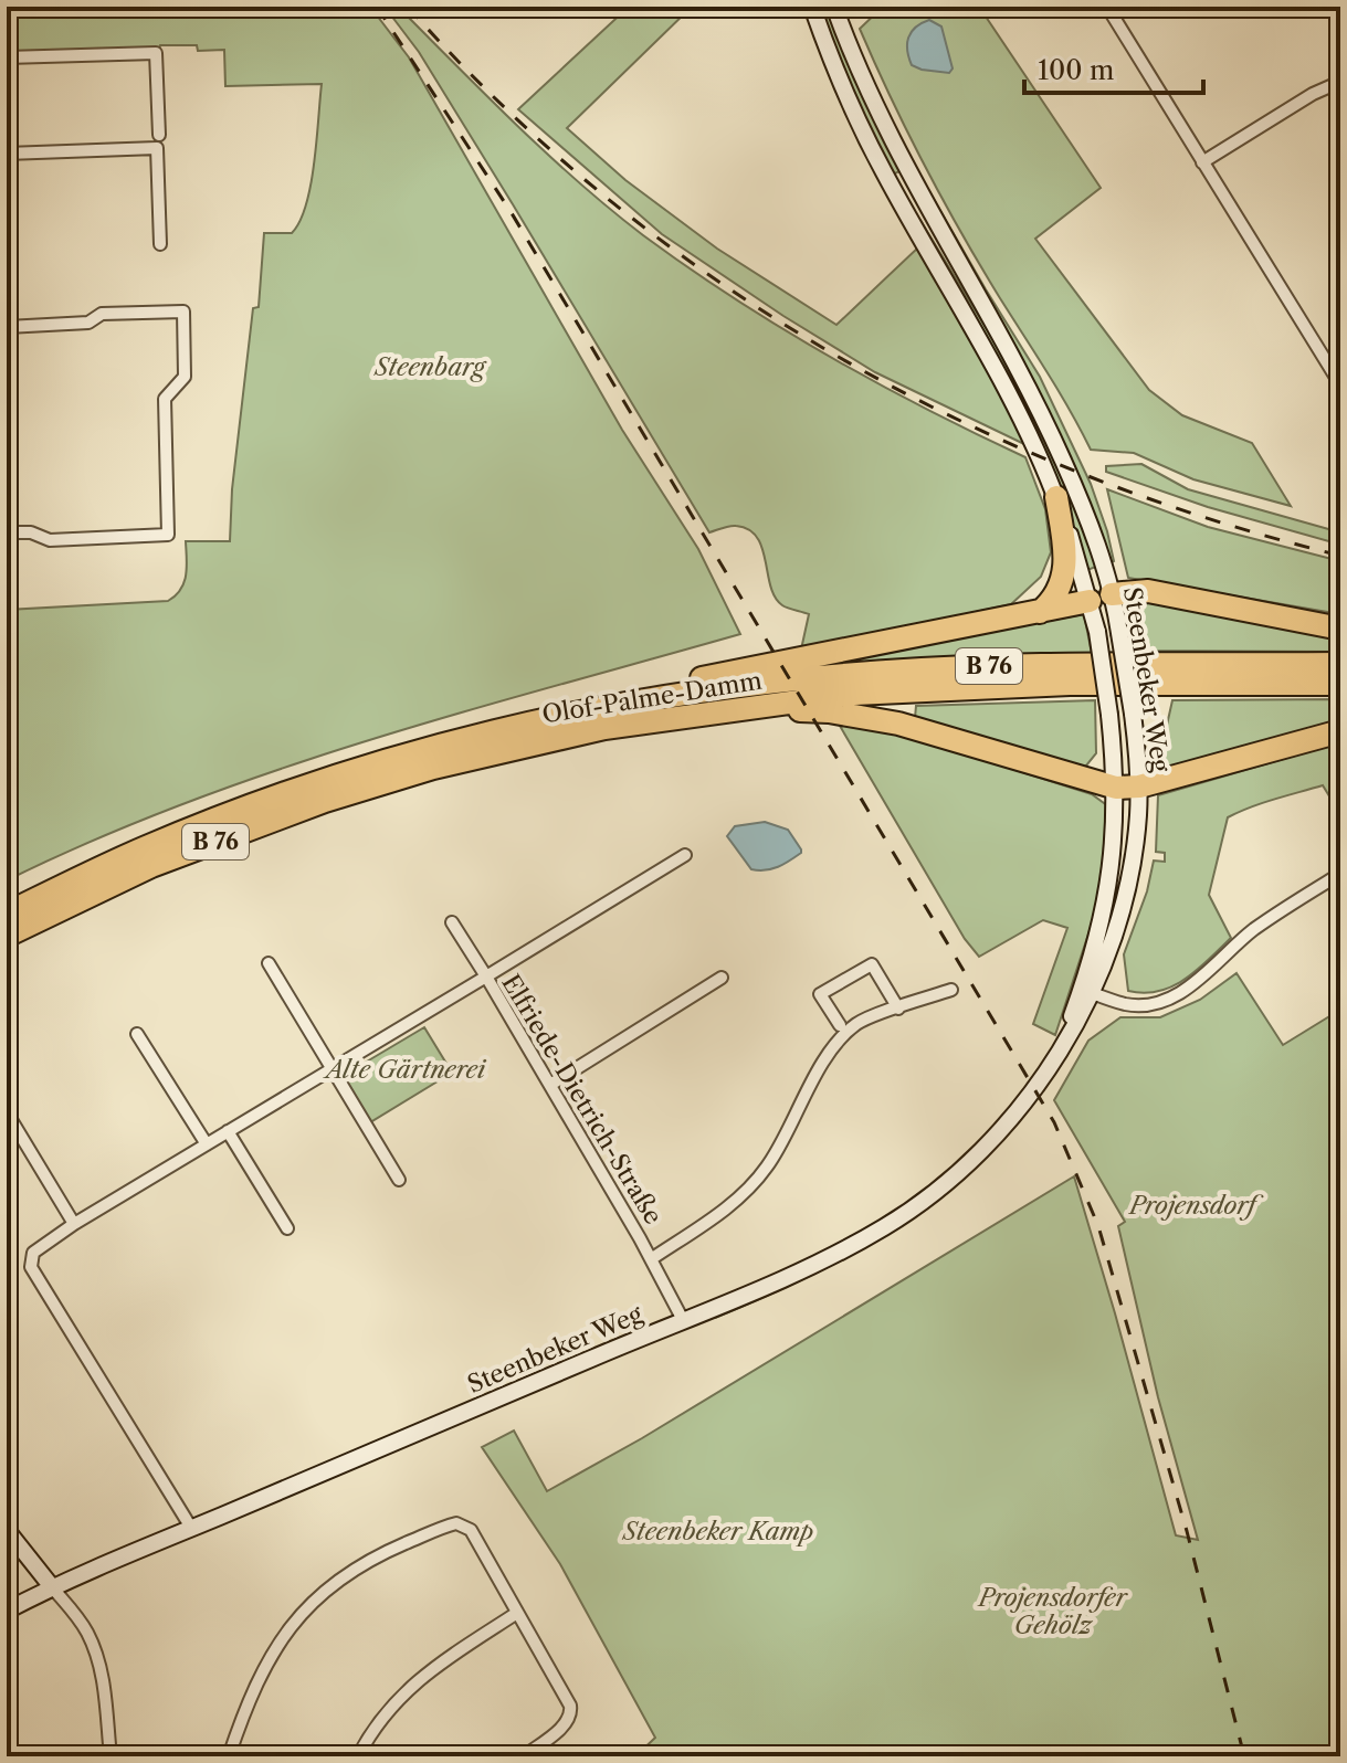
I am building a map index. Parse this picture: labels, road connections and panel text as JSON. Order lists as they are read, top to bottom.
{
  "streets": {
    "highway": ["B 76", "Olof-Palme-Damm"],
    "main road": ["Steenbeker Weg"],
    "street": ["Elfriede-Dietrich-Straße"]
  },
  "crossings": [
    ["Steenbeker Weg", "Elfriede-Dietrich-Straße"]
  ],
  "parks": [
    "Steenbarg",
    "Alte Gärtnerei",
    "Projensdorf",
    "Steenbeker Kamp",
    "Projensdorfer Gehölz"
  ],
  "scale_bar": "100 m"
}
